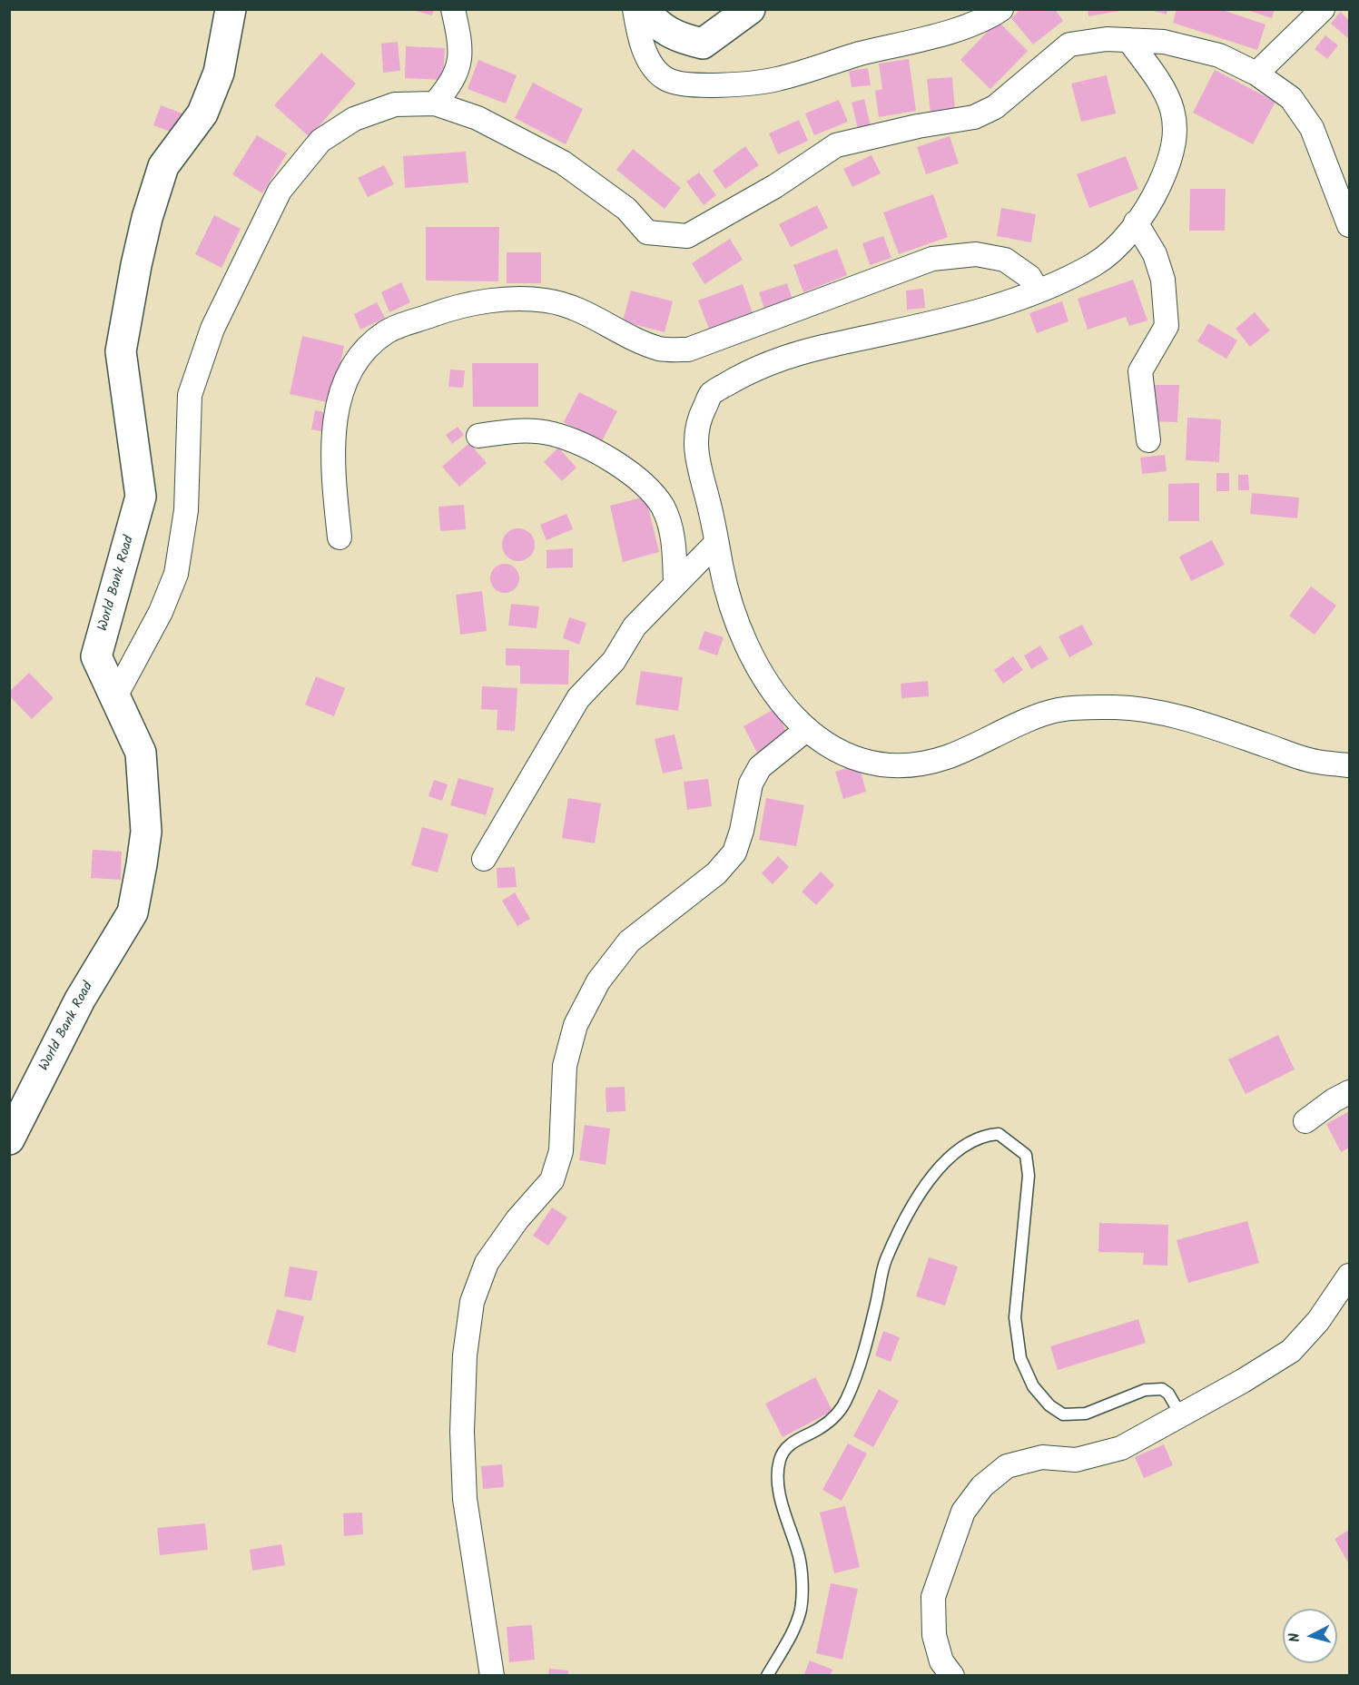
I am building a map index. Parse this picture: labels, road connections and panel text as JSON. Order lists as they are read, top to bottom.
{
  "streets": {
    "main road": ["World Bank Road"]
  },
  "north": "left"
}
